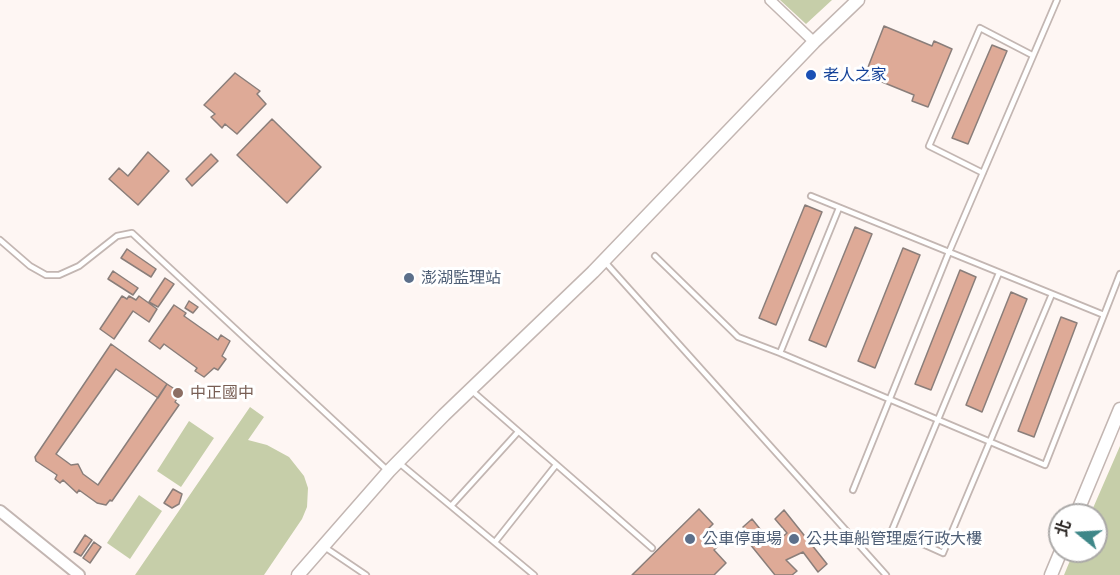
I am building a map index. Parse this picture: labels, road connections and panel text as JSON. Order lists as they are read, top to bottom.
{
  "places": [
    "老人之家",
    "澎湖監理站",
    "中正國中",
    "公車停車場",
    "公共車船管理處行政大樓"
  ],
  "north": "left"
}
